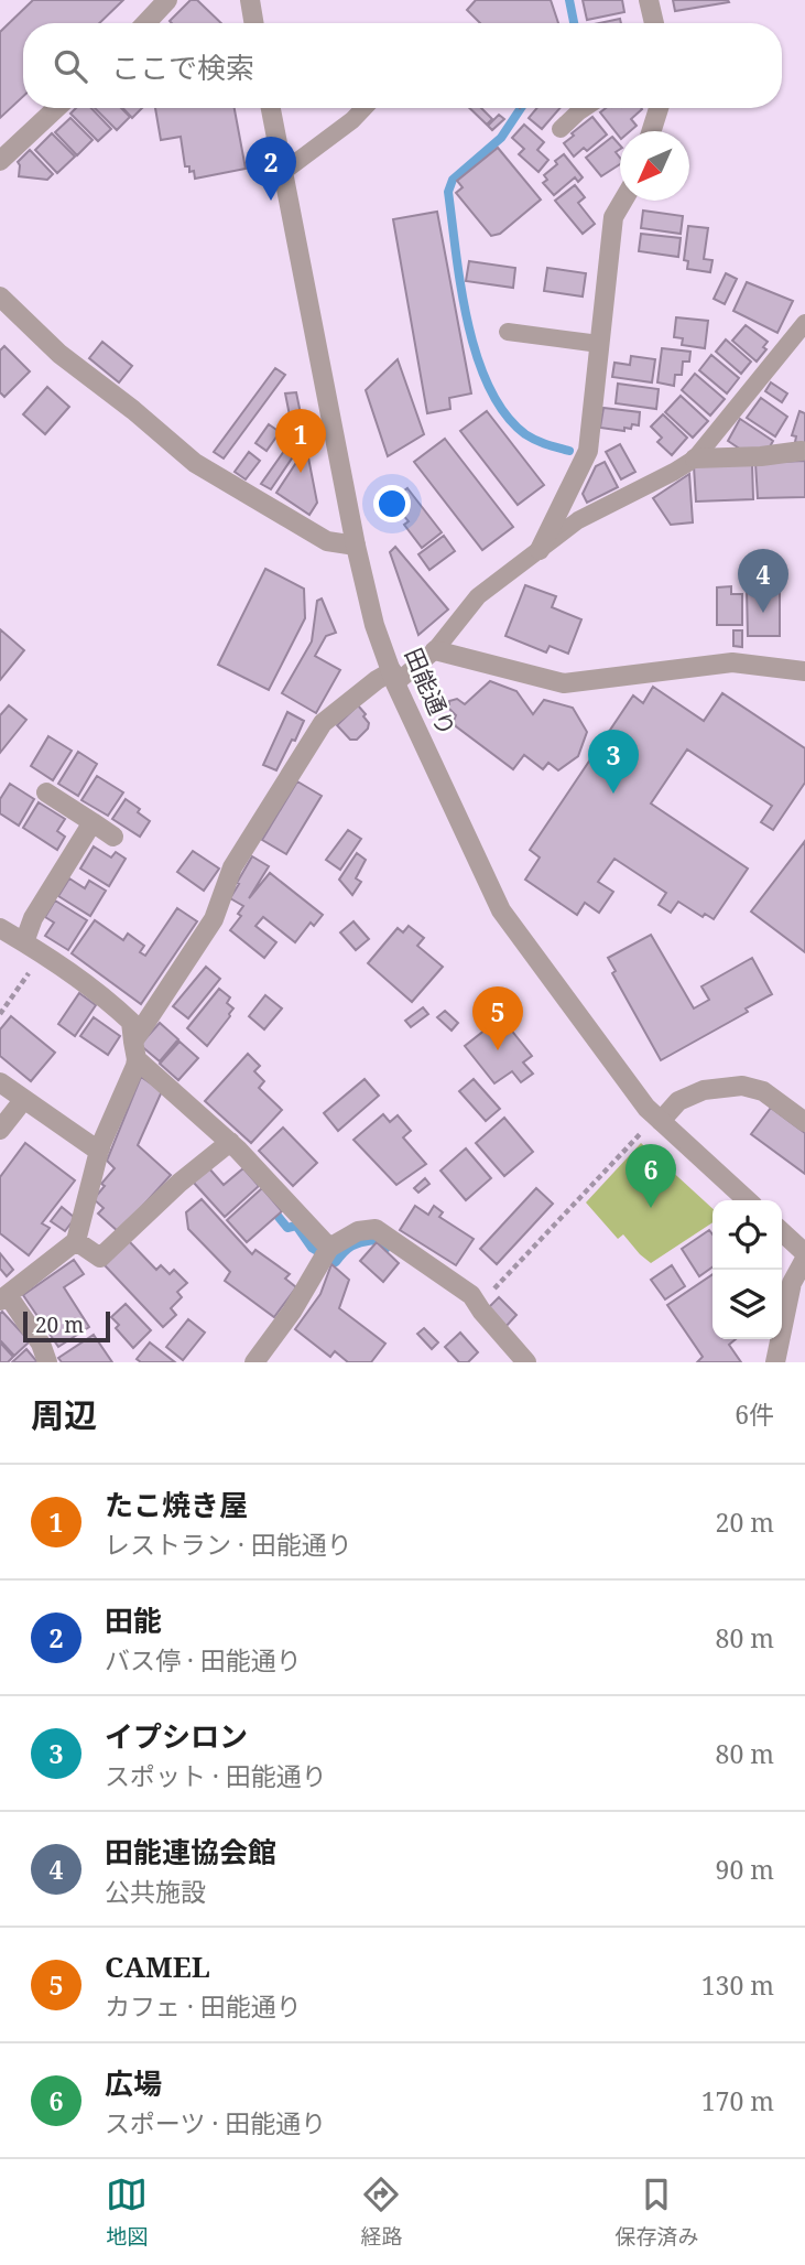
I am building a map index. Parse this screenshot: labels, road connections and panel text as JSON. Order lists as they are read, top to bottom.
{
  "streets": {
    "street": ["田能通り"]
  },
  "scale_bar": "20 m",
  "north": "bottom left",
  "page": {
    "search": "ここで検索",
    "pins": [
      "2",
      "1",
      "4",
      "3",
      "5",
      "6"
    ],
    "scale": "20 m",
    "heading": ["周辺", "6件"],
    "list": [
      {
        "mark": "1",
        "name": "たこ焼き屋",
        "note": "レストラン · 田能通り",
        "value": "20 m"
      },
      {
        "mark": "2",
        "name": "田能",
        "note": "バス停 · 田能通り",
        "value": "80 m"
      },
      {
        "mark": "3",
        "name": "イプシロン",
        "note": "スポット · 田能通り",
        "value": "80 m"
      },
      {
        "mark": "4",
        "name": "田能連協会館",
        "note": "公共施設",
        "value": "90 m"
      },
      {
        "mark": "5",
        "name": "CAMEL",
        "note": "カフェ · 田能通り",
        "value": "130 m"
      },
      {
        "mark": "6",
        "name": "広場",
        "note": "スポーツ · 田能通り",
        "value": "170 m"
      }
    ],
    "nav": ["地図", "経路", "保存済み"]
  }
}
